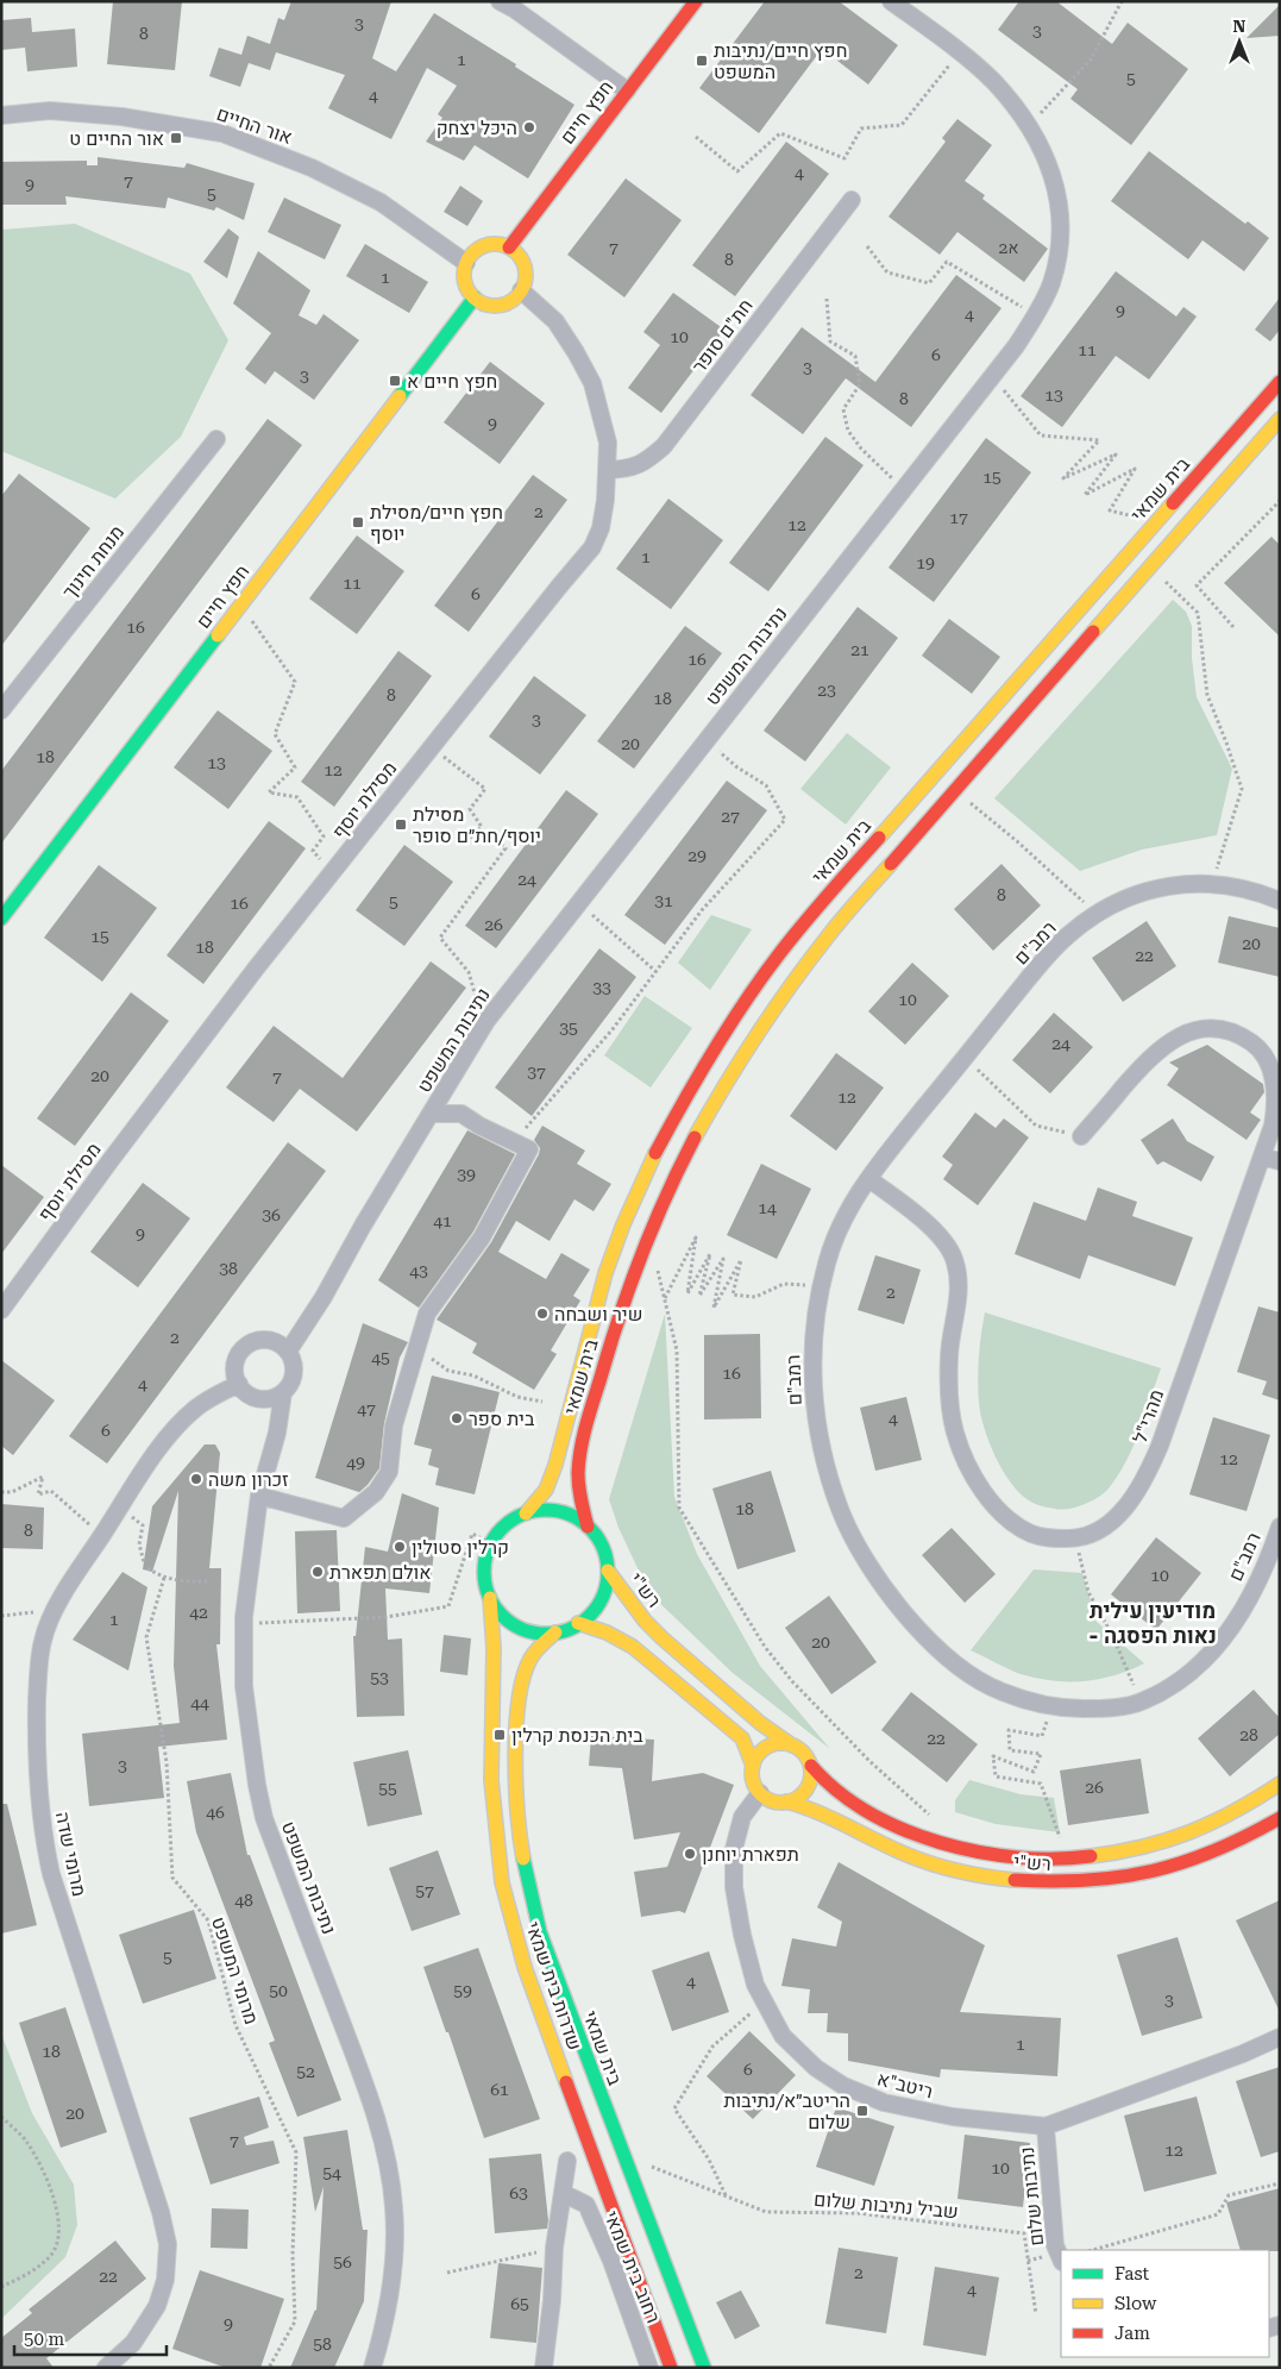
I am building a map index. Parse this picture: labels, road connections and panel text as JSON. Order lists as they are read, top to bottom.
{
  "streets": {
    "street": [
      "חפץ חיים",
      "אור החיים",
      "חת\"ם סופר",
      "בית שמאי",
      "מנחת חינוך",
      "נתיבות המשפט",
      "מסילת יוסף",
      "רמב\"ם",
      "מהרי\"ל",
      "רש\"י",
      "מרומי שדה",
      "שדרות בית שמאי",
      "ריטב\"א",
      "נתיבות שלום",
      "רחוב בית שמאי"
    ],
    "path": ["מרומי המשפט", "שביל נתיבות שלום"]
  },
  "crossings": [
    ["חפץ חיים", "אור החיים"],
    ["חפץ חיים", "מסילת יוסף"],
    ["אור החיים", "מסילת יוסף"],
    ["חת\"ם סופר", "מסילת יוסף"],
    ["בית שמאי", "רש\"י"],
    ["בית שמאי", "שדרות בית שמאי"],
    ["נתיבות המשפט", "מרומי שדה"],
    ["רמב\"ם", "מהרי\"ל"],
    ["רש\"י", "שדרות בית שמאי"],
    ["רש\"י", "ריטב\"א"],
    ["ריטב\"א", "נתיבות שלום"]
  ],
  "districts": ["מודיעין עילית - נאות הפסגה"],
  "places": {
    "transit": [
      "חפץ חיים/נתיבות המשפט",
      "אור החיים ט",
      "חפץ חיים א",
      "חפץ חיים/מסילת יוסף",
      "מסילת יוסף/חת״ם סופר",
      "בית הכנסת קרלין",
      "הריטב״א/נתיבות שלום"
    ],
    "other": [
      "היכל יצחק",
      "שיר ושבחה",
      "בית ספר",
      "זכרון משה",
      "קרלין סטולין",
      "אולם תפארת",
      "תפארת יוחנן"
    ]
  },
  "house_numbers": [
    "3",
    "3",
    "8",
    "1",
    "5",
    "4",
    "4",
    "7",
    "9",
    "5",
    "7",
    "2א",
    "8",
    "1",
    "9",
    "4",
    "10",
    "11",
    "6",
    "3",
    "3",
    "13",
    "8",
    "9",
    "15",
    "2",
    "17",
    "12",
    "1",
    "19",
    "11",
    "6",
    "16",
    "21",
    "16",
    "23",
    "8",
    "18",
    "3",
    "20",
    "18",
    "13",
    "12",
    "27",
    "29",
    "24",
    "8",
    "31",
    "5",
    "16",
    "26",
    "15",
    "20",
    "18",
    "22",
    "33",
    "10",
    "35",
    "24",
    "37",
    "20",
    "7",
    "12",
    "39",
    "14",
    "36",
    "41",
    "9",
    "38",
    "43",
    "2",
    "2",
    "45",
    "16",
    "4",
    "47",
    "4",
    "6",
    "12",
    "49",
    "18",
    "8",
    "10",
    "42",
    "1",
    "20",
    "53",
    "44",
    "28",
    "22",
    "3",
    "26",
    "55",
    "46",
    "57",
    "48",
    "5",
    "4",
    "50",
    "59",
    "3",
    "1",
    "18",
    "6",
    "52",
    "61",
    "20",
    "7",
    "12",
    "10",
    "54",
    "63",
    "56",
    "2",
    "22",
    "4",
    "65",
    "9",
    "58"
  ],
  "legend": ["Fast", "Slow", "Jam"],
  "scale_bar": "50 m",
  "north": "top"
}
